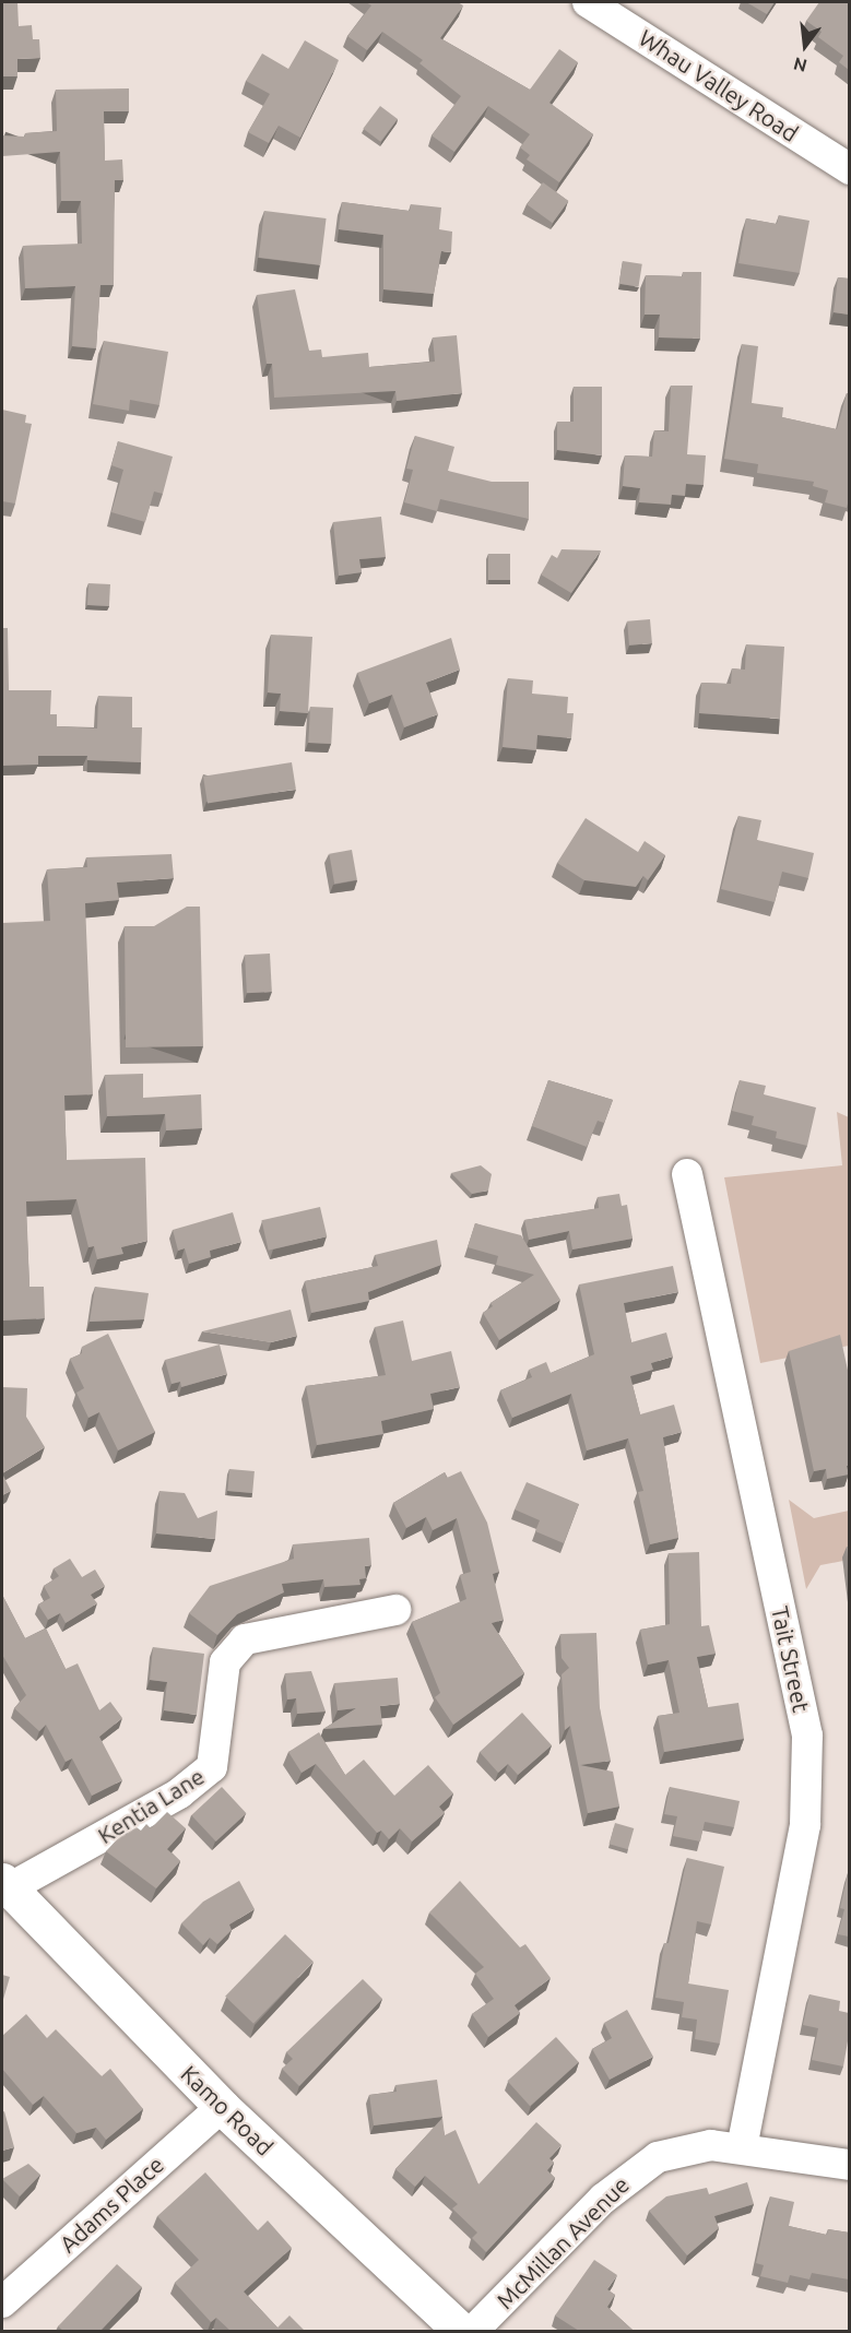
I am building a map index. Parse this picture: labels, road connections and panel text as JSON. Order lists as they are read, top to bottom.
{
  "streets": {
    "main road": ["Kamo Road"],
    "street": [
      "Whau Valley Road",
      "Tait Street",
      "Kentia Lane",
      "Adams Place",
      "McMillan Avenue"
    ]
  },
  "crossings": [
    ["Tait Street", "McMillan Avenue"],
    ["Kentia Lane", "Kamo Road"],
    ["Kamo Road", "Adams Place"]
  ],
  "north": "bottom"
}
